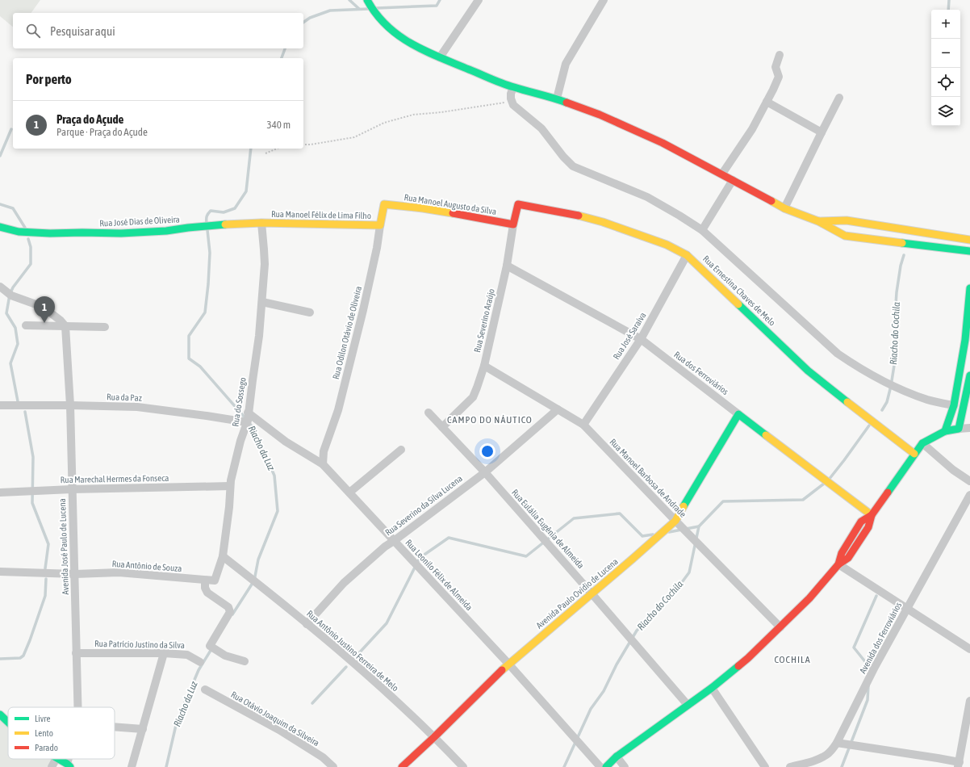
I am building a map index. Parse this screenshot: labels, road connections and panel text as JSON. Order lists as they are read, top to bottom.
{
  "streets": {
    "street": [
      "Rua Manoel Augusto da Silva",
      "Rua Manoel Félix de Lima Filho",
      "Rua José Dias de Oliveira",
      "Rua Ernestina Chaves de Melo",
      "Rua Severino Araújo",
      "Rua Odilon Otávio de Oliveira",
      "Rua José Saraíva",
      "Rua dos Ferroviários",
      "Rua da Paz",
      "Rua do Sossego",
      "Rua Manoel Barbosa de Andrade",
      "Rua Marechal Hermes da Fonseca",
      "Rua Severino da Silva Lucena",
      "Rua Eulália Eugênia de Almeida",
      "Avenida José Paulo de Lucena",
      "Rua Antônio de Souza",
      "Rua Leonilo Félix de Almeida",
      "Avenida Paulo Ovídio de Lucena",
      "Avenida dos Ferroviários",
      "Rua Patrício Justino da Silva",
      "Rua Antônio Justino Ferreira de Melo",
      "Rua Otávio Joaquim da Silveira"
    ]
  },
  "crossings": [
    ["Rua Manoel Augusto da Silva", "Rua Severino Araújo"],
    ["Rua Manoel Augusto da Silva", "Rua Odilon Otávio de Oliveira"],
    ["Rua Manoel Félix de Lima Filho", "Rua José Dias de Oliveira"],
    ["Rua Manoel Félix de Lima Filho", "Rua Odilon Otávio de Oliveira"],
    ["Rua Manoel Félix de Lima Filho", "Rua do Sossego"],
    ["Rua José Dias de Oliveira", "Rua do Sossego"],
    ["Rua Ernestina Chaves de Melo", "Rua Severino Araújo"],
    ["Rua Ernestina Chaves de Melo", "Rua José Saraíva"],
    ["Rua Severino Araújo", "Rua dos Ferroviários"],
    ["Rua Severino Araújo", "Rua Manoel Barbosa de Andrade"],
    ["Rua Severino Araújo", "Rua Eulália Eugênia de Almeida"],
    ["Rua Odilon Otávio de Oliveira", "Rua Leonilo Félix de Almeida"],
    ["Rua José Saraíva", "Rua dos Ferroviários"],
    ["Rua José Saraíva", "Rua Manoel Barbosa de Andrade"],
    ["Rua dos Ferroviários", "Avenida Paulo Ovídio de Lucena"],
    ["Rua da Paz", "Rua do Sossego"],
    ["Rua da Paz", "Avenida José Paulo de Lucena"],
    ["Rua do Sossego", "Rua Marechal Hermes da Fonseca"],
    ["Rua do Sossego", "Rua Antônio de Souza"],
    ["Rua do Sossego", "Rua Leonilo Félix de Almeida"],
    ["Rua do Sossego", "Rua Antônio Justino Ferreira de Melo"],
    ["Rua Manoel Barbosa de Andrade", "Rua Severino da Silva Lucena"],
    ["Rua Manoel Barbosa de Andrade", "Avenida Paulo Ovídio de Lucena"],
    ["Rua Marechal Hermes da Fonseca", "Avenida José Paulo de Lucena"],
    ["Rua Severino da Silva Lucena", "Rua Eulália Eugênia de Almeida"],
    ["Rua Severino da Silva Lucena", "Rua Leonilo Félix de Almeida"],
    ["Rua Severino da Silva Lucena", "Rua Antônio Justino Ferreira de Melo"],
    ["Rua Eulália Eugênia de Almeida", "Avenida Paulo Ovídio de Lucena"],
    ["Avenida José Paulo de Lucena", "Rua Antônio de Souza"],
    ["Avenida José Paulo de Lucena", "Rua Patrício Justino da Silva"],
    ["Rua Leonilo Félix de Almeida", "Avenida Paulo Ovídio de Lucena"],
    ["Avenida Paulo Ovídio de Lucena", "Rua Antônio Justino Ferreira de Melo"]
  ],
  "districts": ["CAMPO DO NÁUTICO", "COCHILA"],
  "water": ["Riacho do Cochila", "Riacho da Luz"],
  "legend": ["Livre", "Lento", "Parado"],
  "page": {
    "map_buttons": ["+", "−"],
    "search": "Pesquisar aqui",
    "heading": "Por perto",
    "list": [
      {
        "mark": "1",
        "name": "Praça do Açude",
        "note": "Parque · Praça do Açude",
        "value": "340 m"
      }
    ],
    "pins": "1"
  }
}
